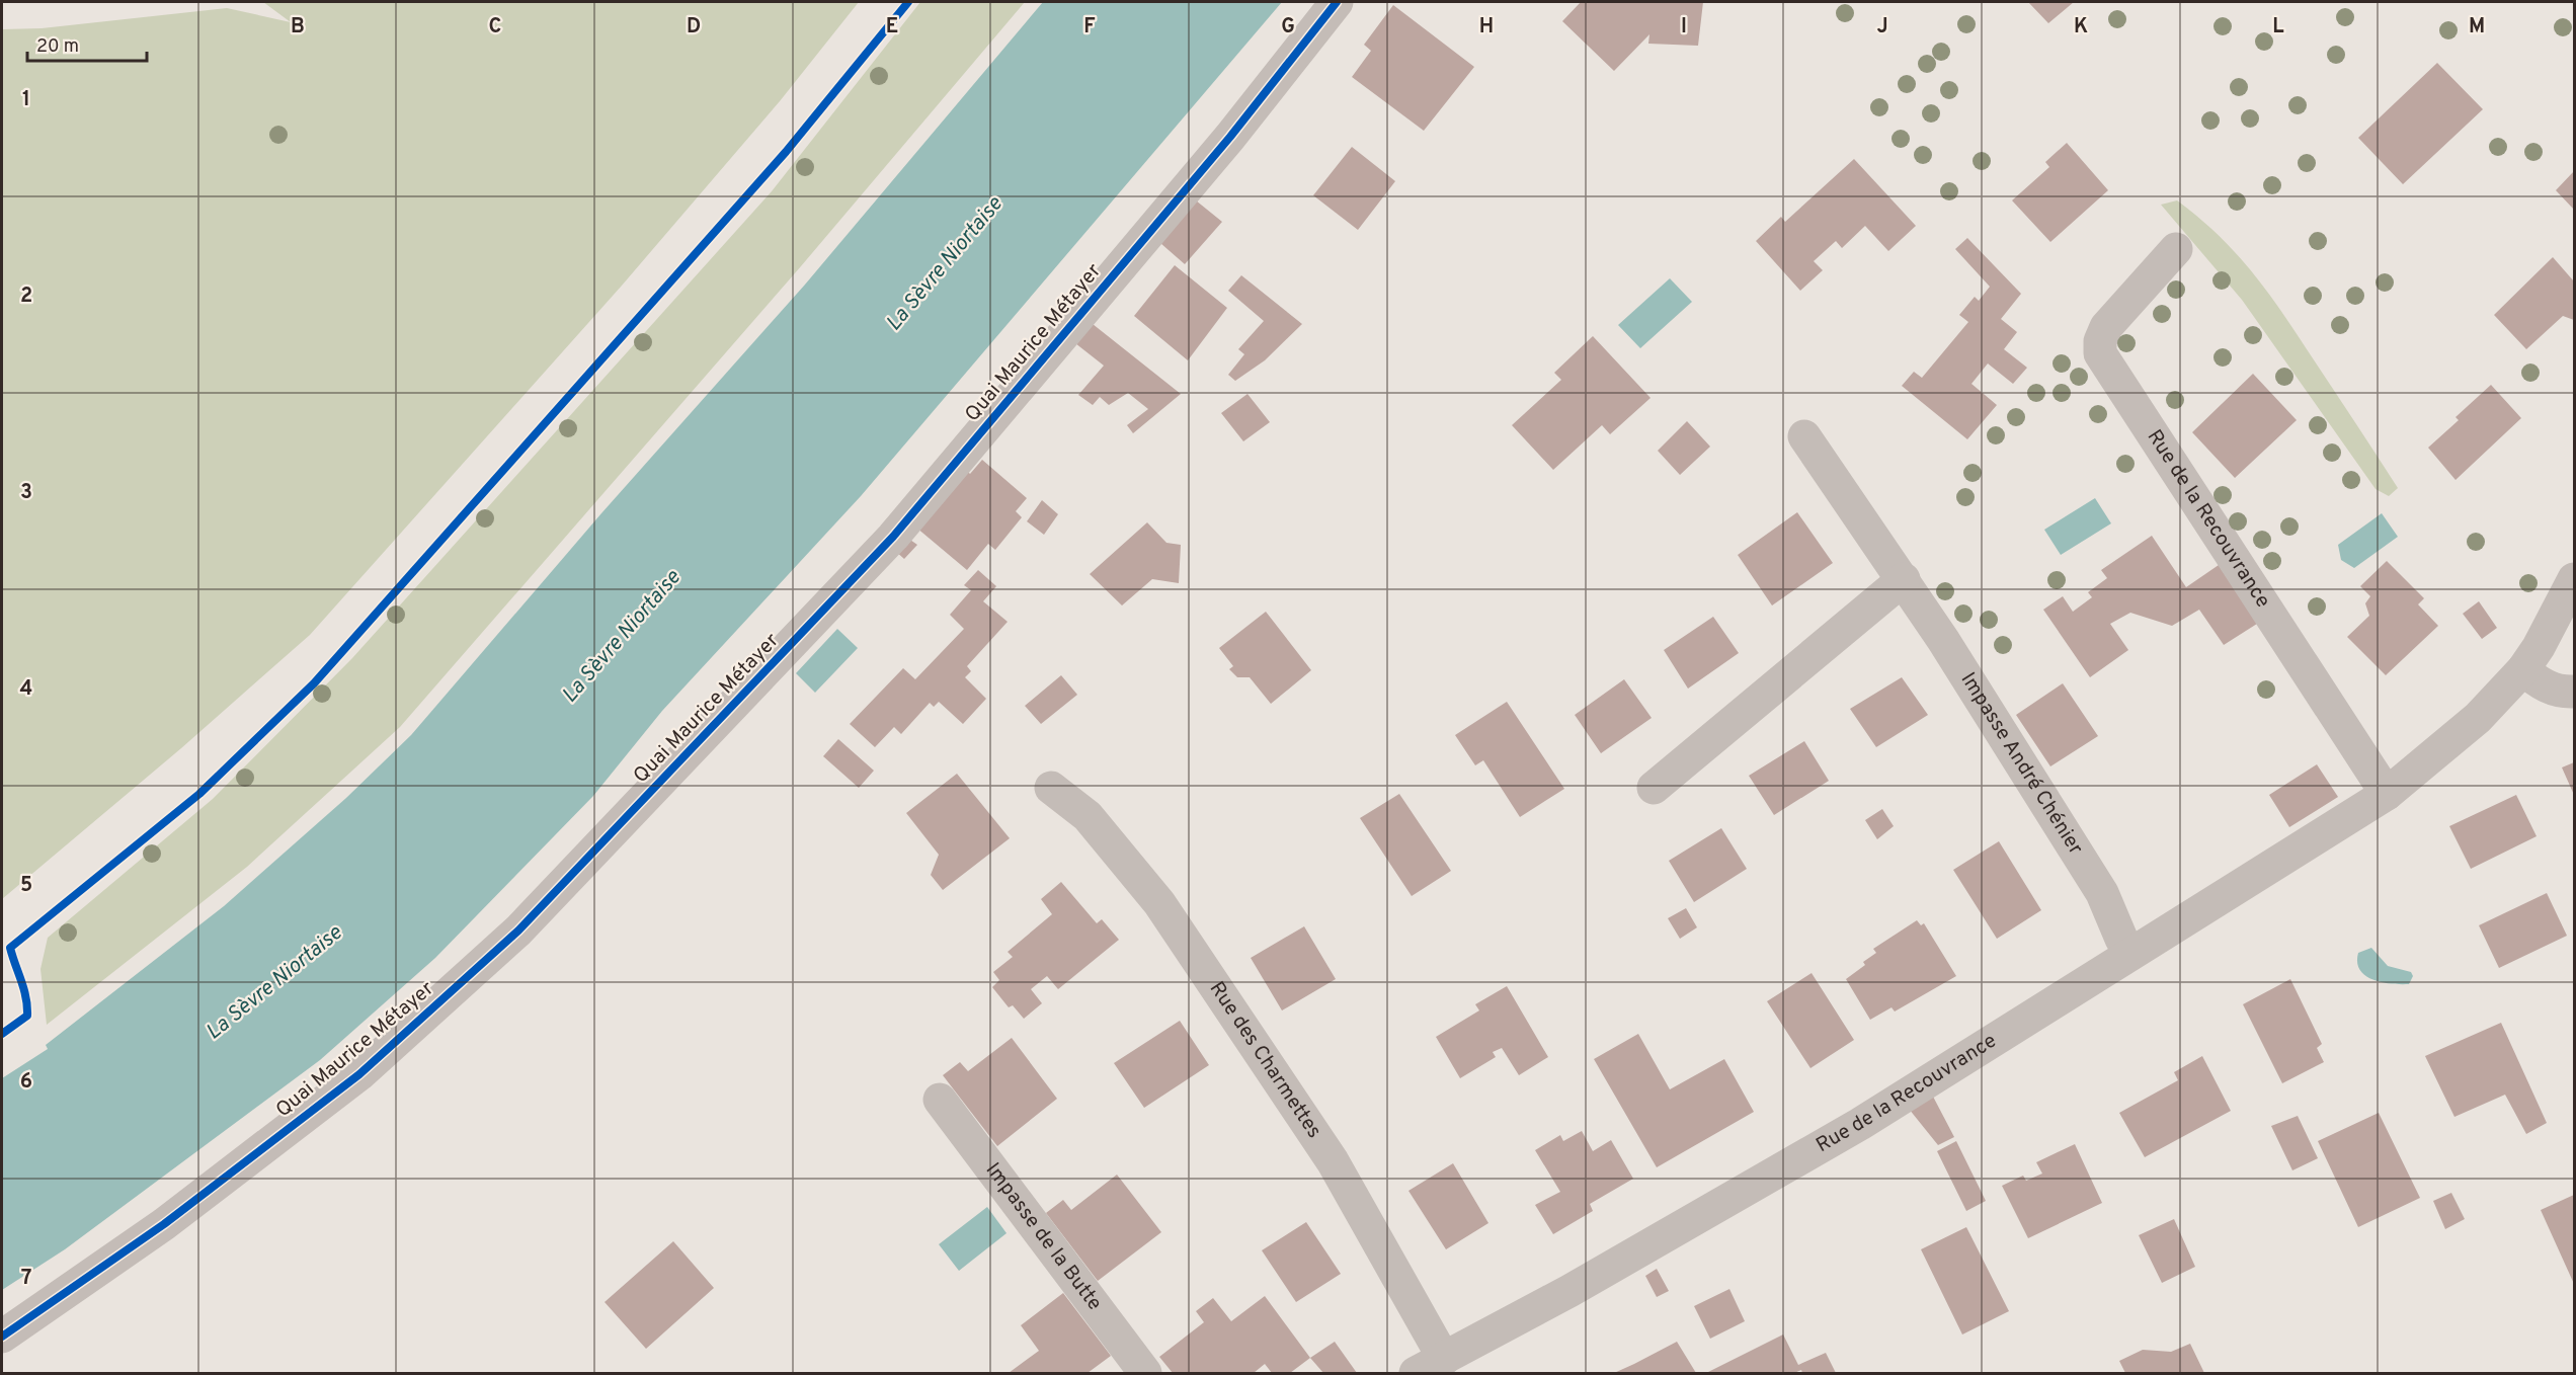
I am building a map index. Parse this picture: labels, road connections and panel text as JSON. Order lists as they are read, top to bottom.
{
  "streets": {
    "street": [
      "Quai Maurice Métayer",
      "Rue de la Recouvrance",
      "Impasse André Chénier",
      "Rue des Charmettes",
      "Impasse de la Butte"
    ]
  },
  "crossings": [
    ["Rue de la Recouvrance", "Impasse André Chénier"],
    ["Rue de la Recouvrance", "Rue des Charmettes"]
  ],
  "water": ["La Sèvre Niortaise"],
  "scale_bar": "20 m",
  "grid": {
    "columns": [
      "B",
      "C",
      "D",
      "E",
      "F",
      "G",
      "H",
      "I",
      "J",
      "K",
      "L",
      "M"
    ],
    "rows": [
      "1",
      "2",
      "3",
      "4",
      "5",
      "6",
      "7"
    ]
  }
}
